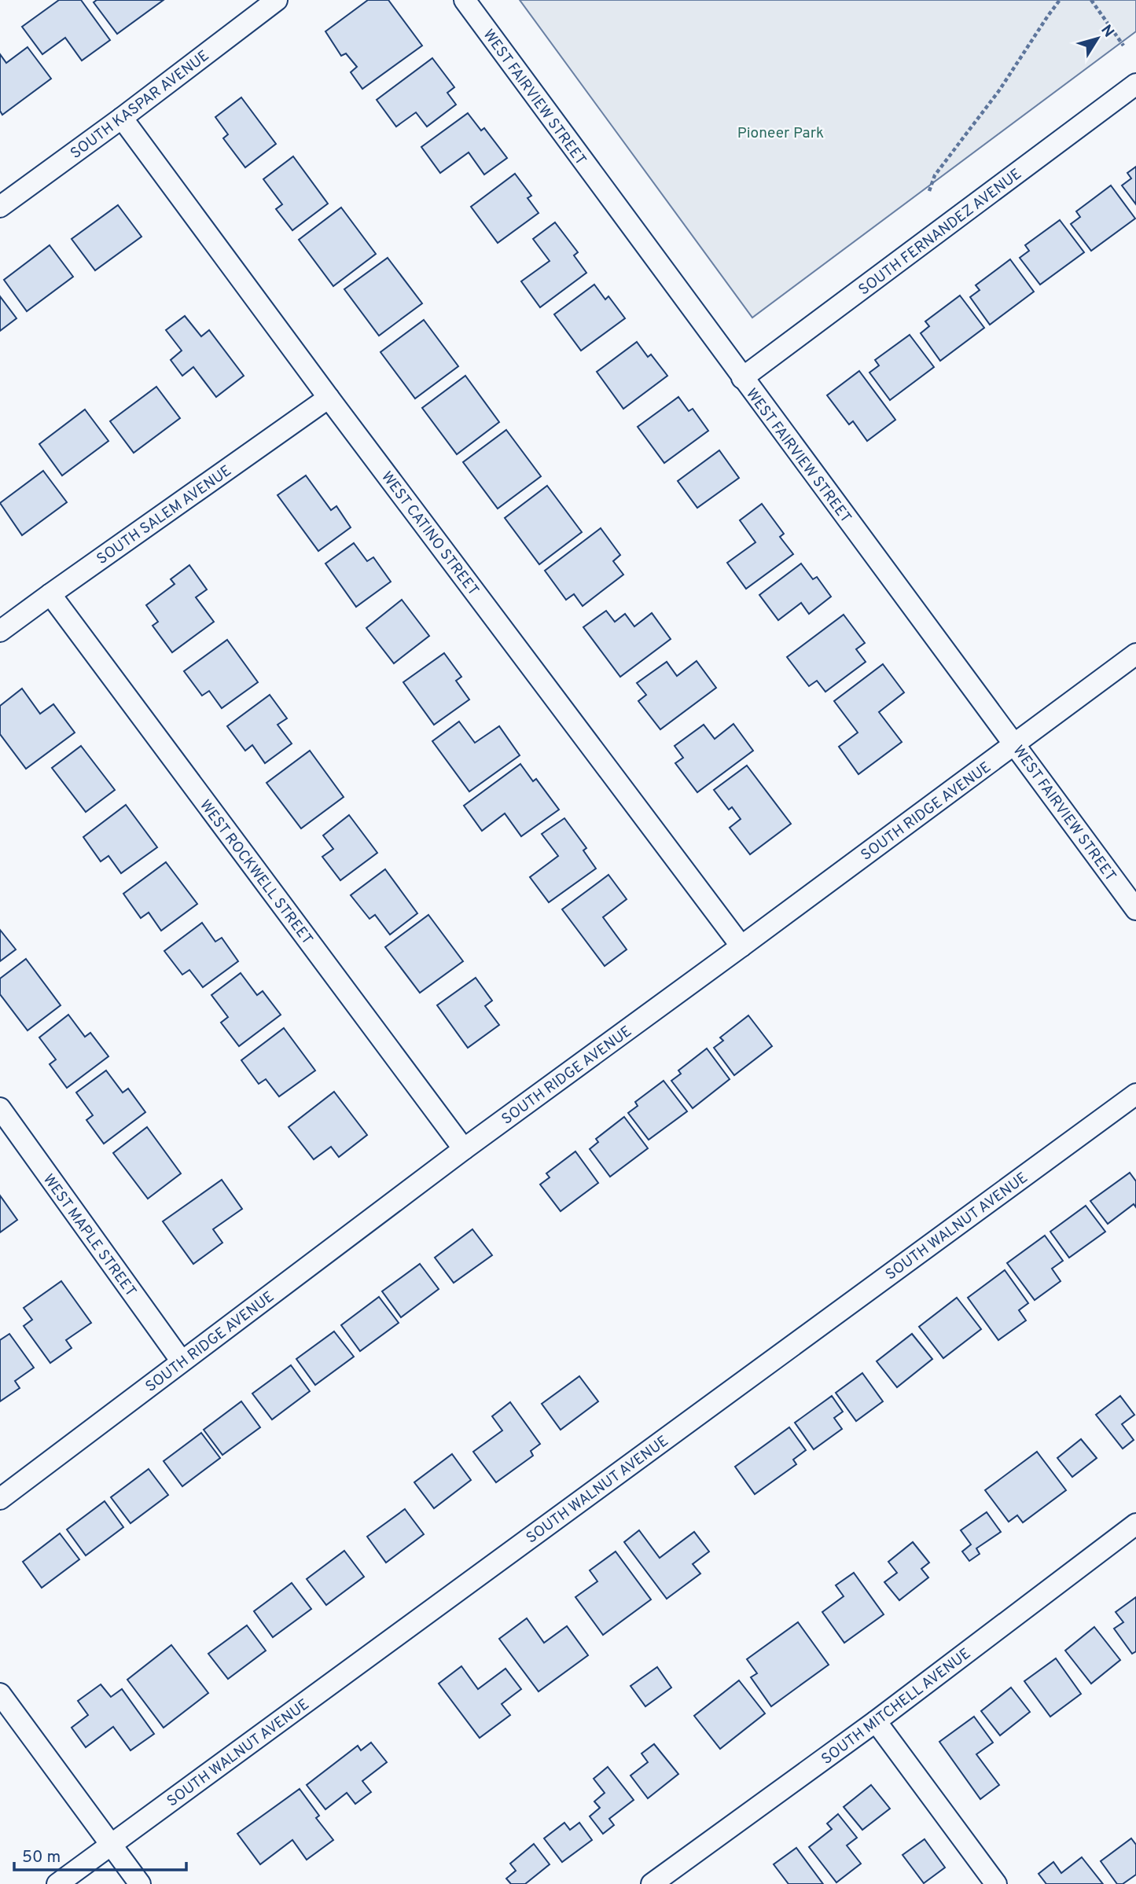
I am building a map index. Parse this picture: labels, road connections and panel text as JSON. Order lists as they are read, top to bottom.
{
  "streets": {
    "street": [
      "WEST FAIRVIEW STREET",
      "SOUTH KASPAR AVENUE",
      "SOUTH FERNANDEZ AVENUE",
      "SOUTH SALEM AVENUE",
      "WEST CATINO STREET",
      "SOUTH RIDGE AVENUE",
      "WEST ROCKWELL STREET",
      "SOUTH WALNUT AVENUE",
      "WEST MAPLE STREET",
      "SOUTH MITCHELL AVENUE"
    ]
  },
  "crossings": [
    ["WEST FAIRVIEW STREET", "SOUTH FERNANDEZ AVENUE"],
    ["WEST FAIRVIEW STREET", "SOUTH RIDGE AVENUE"],
    ["SOUTH KASPAR AVENUE", "WEST CATINO STREET"],
    ["SOUTH SALEM AVENUE", "WEST CATINO STREET"],
    ["SOUTH SALEM AVENUE", "WEST ROCKWELL STREET"],
    ["WEST CATINO STREET", "SOUTH RIDGE AVENUE"],
    ["SOUTH RIDGE AVENUE", "WEST ROCKWELL STREET"],
    ["SOUTH RIDGE AVENUE", "WEST MAPLE STREET"]
  ],
  "parks": ["Pioneer Park"],
  "scale_bar": "50 m",
  "north": "top right"
}
